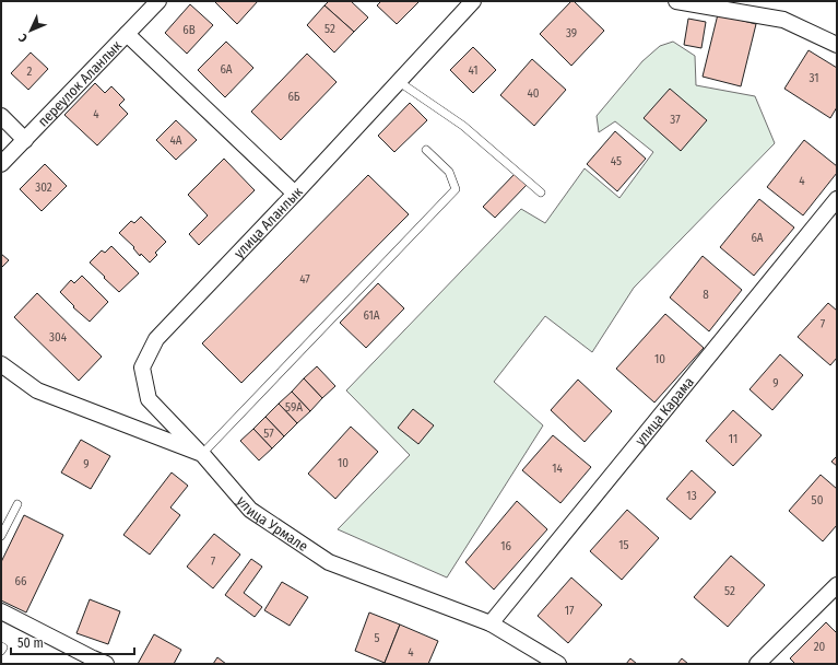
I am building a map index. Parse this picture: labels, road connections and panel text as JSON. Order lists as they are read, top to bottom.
{
  "streets": {
    "street": [
      "переулок Аланлык",
      "улица Аланлык",
      "улица Карама",
      "улица Урмале"
    ]
  },
  "crossings": [
    ["улица Аланлык", "улица Урмале"],
    ["улица Карама", "улица Урмале"]
  ],
  "house_numbers": [
    "52",
    "6В",
    "39",
    "6А",
    "41",
    "2",
    "31",
    "40",
    "6Б",
    "4",
    "37",
    "4А",
    "45",
    "4",
    "302",
    "6А",
    "47",
    "8",
    "61А",
    "7",
    "304",
    "10",
    "9",
    "59А",
    "57",
    "11",
    "10",
    "9",
    "14",
    "13",
    "50",
    "15",
    "16",
    "7",
    "66",
    "52",
    "17",
    "5",
    "20",
    "4"
  ],
  "scale_bar": "50 m",
  "north": "bottom left"
}
